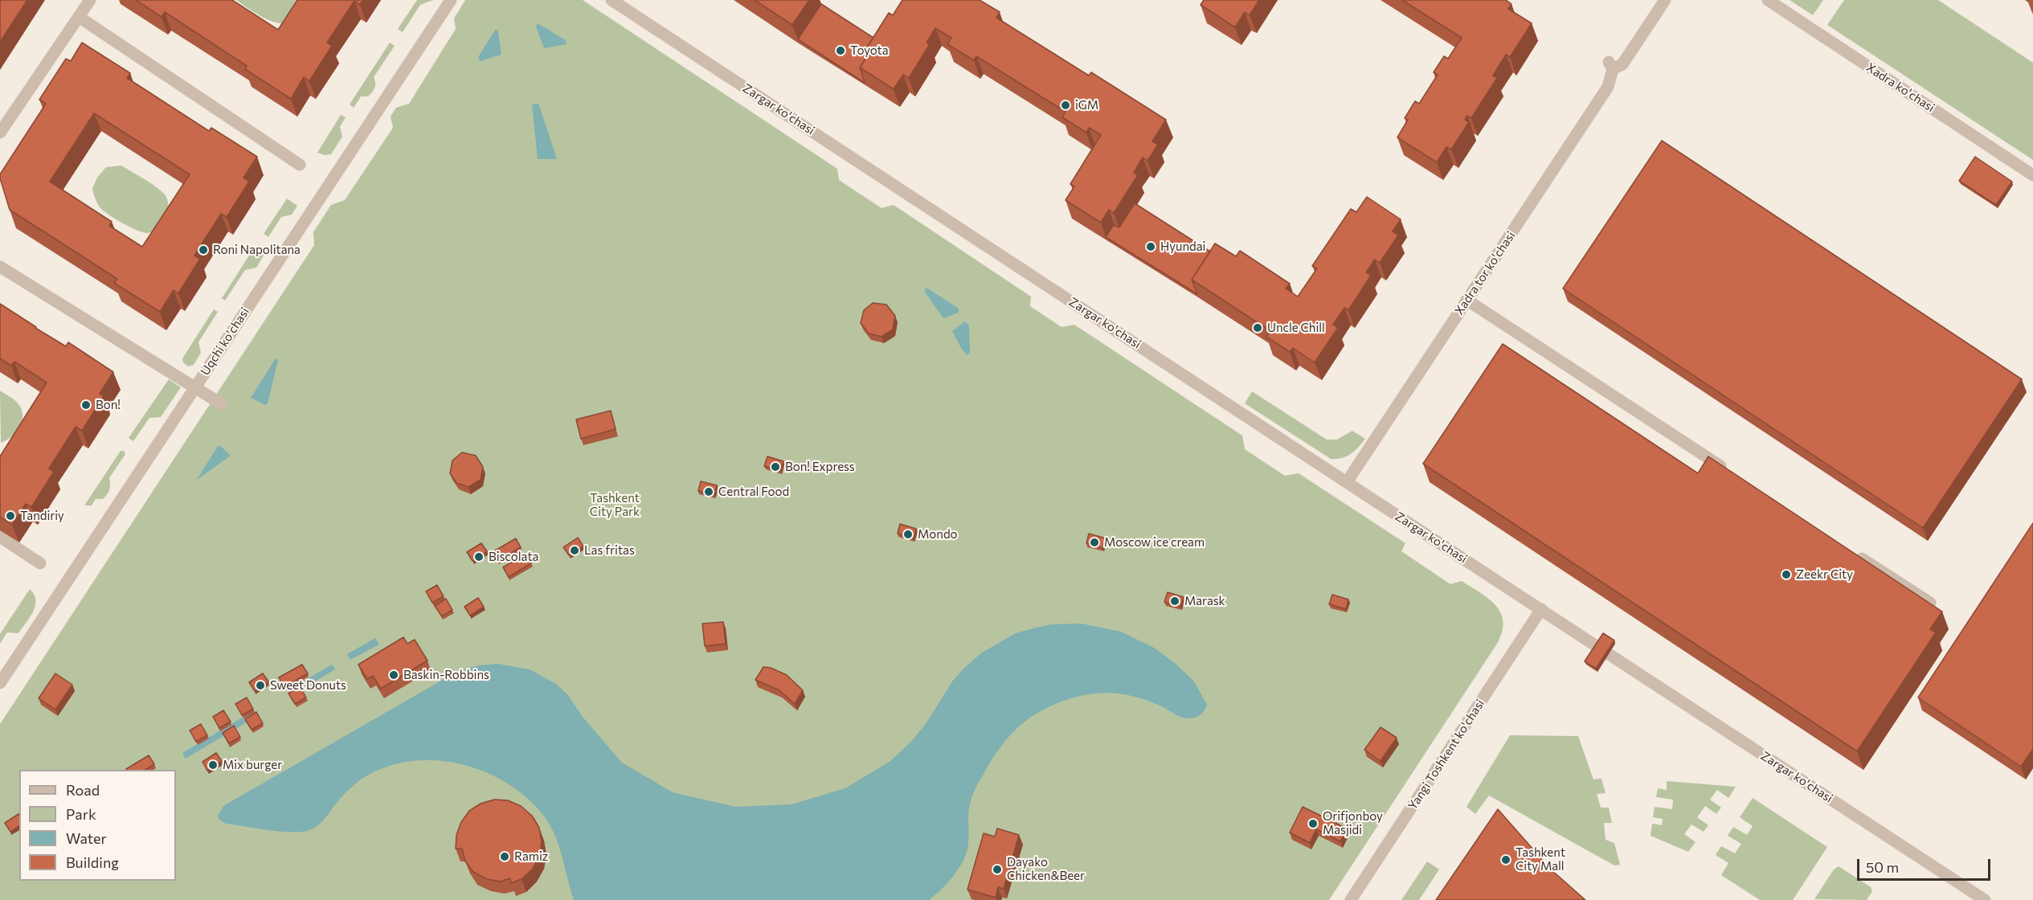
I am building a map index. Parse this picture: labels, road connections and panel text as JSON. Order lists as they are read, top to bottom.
{
  "streets": {
    "street": [
      "Xadra ko'chasi",
      "Zargar ko'chasi",
      "Xadra tor ko'chasi",
      "Uqchi ko'chasi",
      "Yangi Toshkent ko'chasi"
    ]
  },
  "crossings": [
    ["Zargar ko'chasi", "Xadra tor ko'chasi"],
    ["Zargar ko'chasi", "Yangi Toshkent ko'chasi"]
  ],
  "parks": ["Tashkent City Park"],
  "places": [
    "Toyota",
    "iGM",
    "Hyundai",
    "Roni Napolitana",
    "Uncle Chill",
    "Bon!",
    "Bon! Express",
    "Central Food",
    "Tandiriy",
    "Mondo",
    "Moscow ice cream",
    "Las fritas",
    "Biscolata",
    "Zeekr City",
    "Marask",
    "Baskin-Robbins",
    "Sweet Donuts",
    "Mix burger",
    "Orifjonboy Masjidi",
    "Ramiz",
    "Tashkent City Mall",
    "Dayako Chicken&Beer"
  ],
  "legend": [
    "Road",
    "Park",
    "Water",
    "Building"
  ],
  "scale_bar": "50 m"
}
